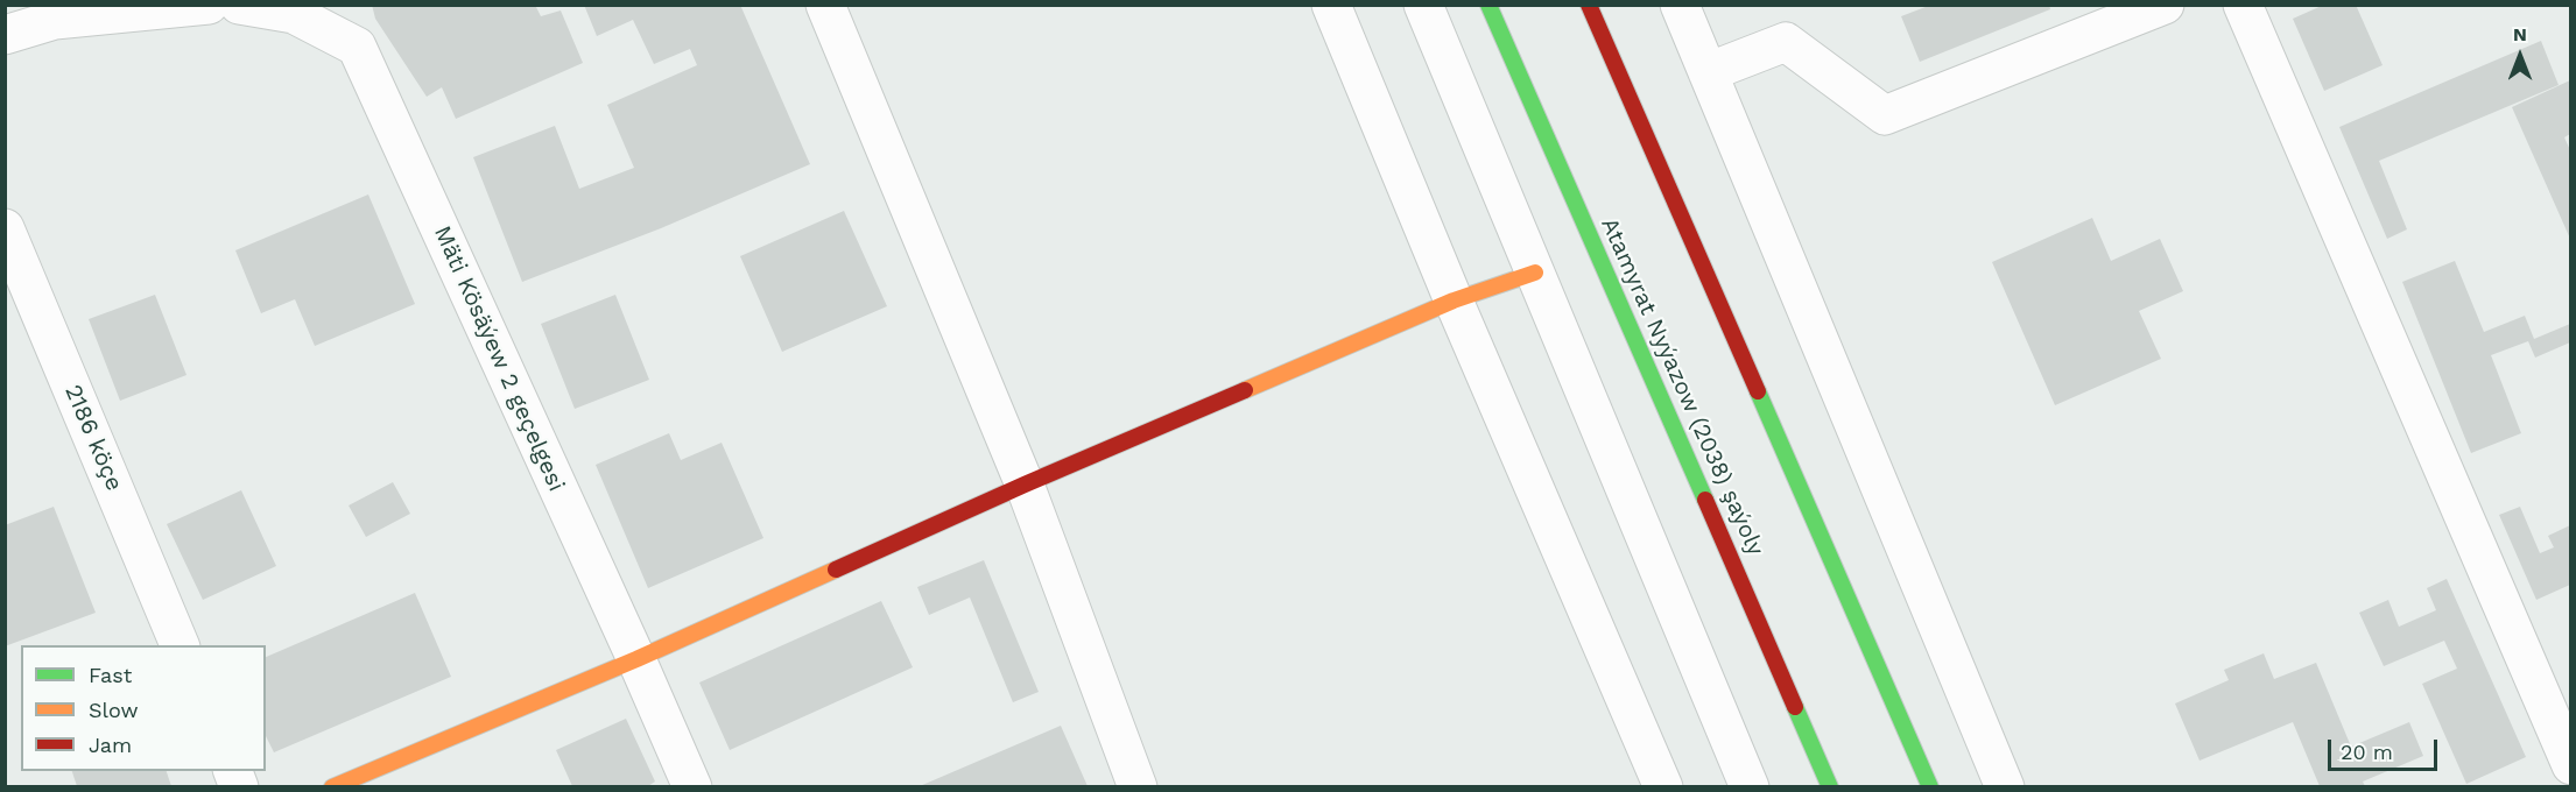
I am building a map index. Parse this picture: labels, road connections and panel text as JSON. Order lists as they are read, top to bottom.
{
  "streets": {
    "main road": ["Atamyrat Nyýazow (2038) şaýoly"],
    "street": ["Mäti Kösäýew 2 geçelgesi", "2186 köçe"]
  },
  "legend": ["Fast", "Slow", "Jam"],
  "scale_bar": "20 m",
  "north": "top"
}
